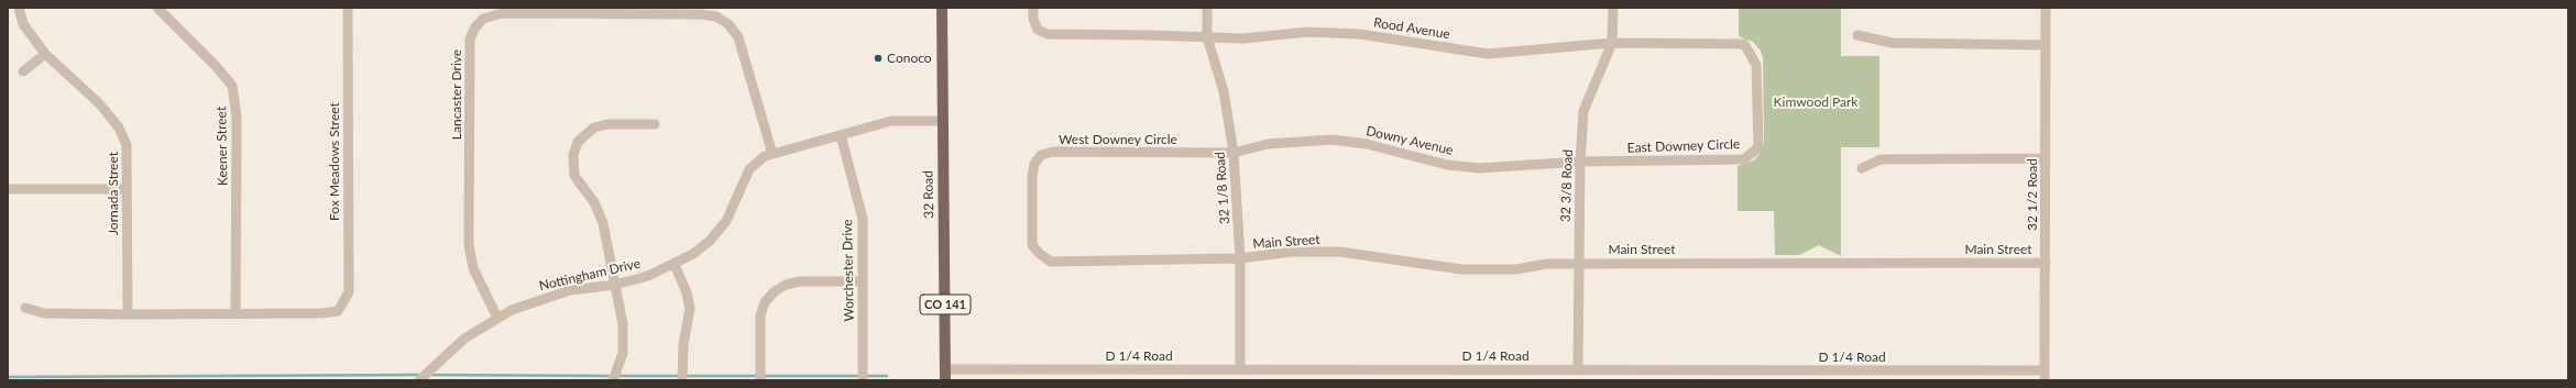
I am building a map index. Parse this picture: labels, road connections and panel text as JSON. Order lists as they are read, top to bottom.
{
  "streets": {
    "main road": ["32 Road", "CO 141"],
    "street": [
      "Rood Avenue",
      "Lancaster Drive",
      "West Downey Circle",
      "Downy Avenue",
      "Keener Street",
      "East Downey Circle",
      "Fox Meadows Street",
      "32 3/8 Road",
      "32 1/8 Road",
      "Jornada Street",
      "32 1/2 Road",
      "Main Street",
      "Worchester Drive",
      "Nottingham Drive",
      "D 1/4 Road"
    ]
  },
  "crossings": [
    ["Rood Avenue", "East Downey Circle"],
    ["Rood Avenue", "32 3/8 Road"],
    ["Rood Avenue", "32 1/8 Road"],
    ["Lancaster Drive", "Nottingham Drive"],
    ["West Downey Circle", "Downy Avenue"],
    ["West Downey Circle", "32 1/8 Road"],
    ["West Downey Circle", "Main Street"],
    ["Downy Avenue", "East Downey Circle"],
    ["Downy Avenue", "32 3/8 Road"],
    ["Downy Avenue", "32 1/8 Road"],
    ["Keener Street", "Fox Meadows Street"],
    ["East Downey Circle", "32 3/8 Road"],
    ["32 3/8 Road", "Main Street"],
    ["32 3/8 Road", "D 1/4 Road"],
    ["32 1/8 Road", "Main Street"],
    ["32 1/8 Road", "D 1/4 Road"],
    ["32 Road", "Nottingham Drive"],
    ["32 Road", "D 1/4 Road"],
    ["32 1/2 Road", "Main Street"],
    ["32 1/2 Road", "D 1/4 Road"],
    ["Worchester Drive", "Nottingham Drive"]
  ],
  "parks": ["Kimwood Park"],
  "places": ["Conoco"]
}
